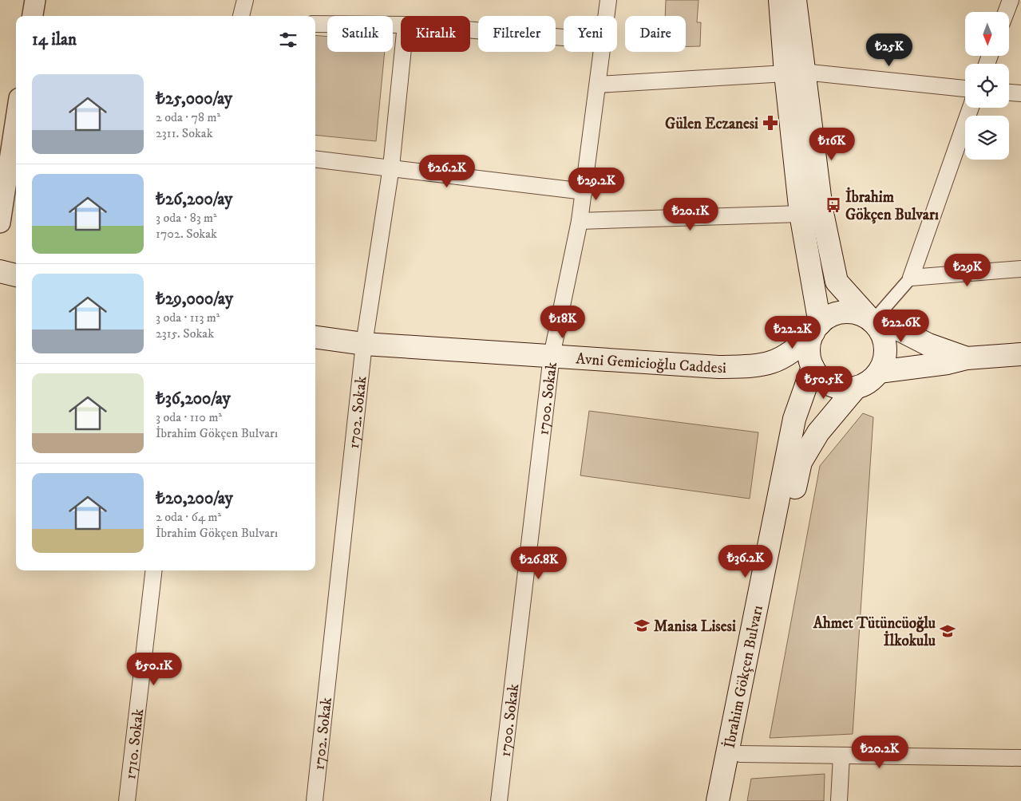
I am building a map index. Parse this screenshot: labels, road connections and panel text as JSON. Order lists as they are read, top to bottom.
{
  "streets": {
    "main road": ["Avni Gemicioğlu Caddesi", "İbrahim Gökçen Bulvarı"],
    "street": ["1700. Sokak", "1702. Sokak", "1710. Sokak"]
  },
  "crossings": [
    ["Avni Gemicioğlu Caddesi", "1700. Sokak"],
    ["Avni Gemicioğlu Caddesi", "1702. Sokak"],
    ["Avni Gemicioğlu Caddesi", "İbrahim Gökçen Bulvarı"]
  ],
  "places": {
    "pharmacy": ["Gülen Eczanesi"],
    "bus stop": ["İbrahim Gökçen Bulvarı"],
    "school or university": ["Manisa Lisesi", "Ahmet Tütüncüoğlu İlkokulu"]
  },
  "north": "bottom",
  "page": {
    "chip": [
      "Satılık",
      "Kiralık",
      "Filtreler",
      "Yeni",
      "Daire"
    ],
    "heading": "14 ilan",
    "price": [
      "₺25K",
      "₺16K",
      "₺26.2K",
      "₺29.2K",
      "₺20.1K",
      "₺29K",
      "₺18K",
      "₺22.6K",
      "₺22.2K",
      "₺50.5K",
      "₺36.2K",
      "₺26.8K",
      "₺50.1K",
      "₺20.2K"
    ],
    "list": [
      {
        "name": "₺25,000/ay",
        "note": "2 oda · 78 m² · 2311. Sokak"
      },
      {
        "name": "₺26,200/ay",
        "note": "3 oda · 83 m² · 1702. Sokak"
      },
      {
        "name": "₺29,000/ay",
        "note": "3 oda · 113 m² · 2315. Sokak"
      },
      {
        "name": "₺36,200/ay",
        "note": "3 oda · 110 m² · İbrahim Gökçen Bulvarı"
      },
      {
        "name": "₺20,200/ay",
        "note": "2 oda · 64 m² · İbrahim Gökçen Bulvarı"
      }
    ]
  }
}
